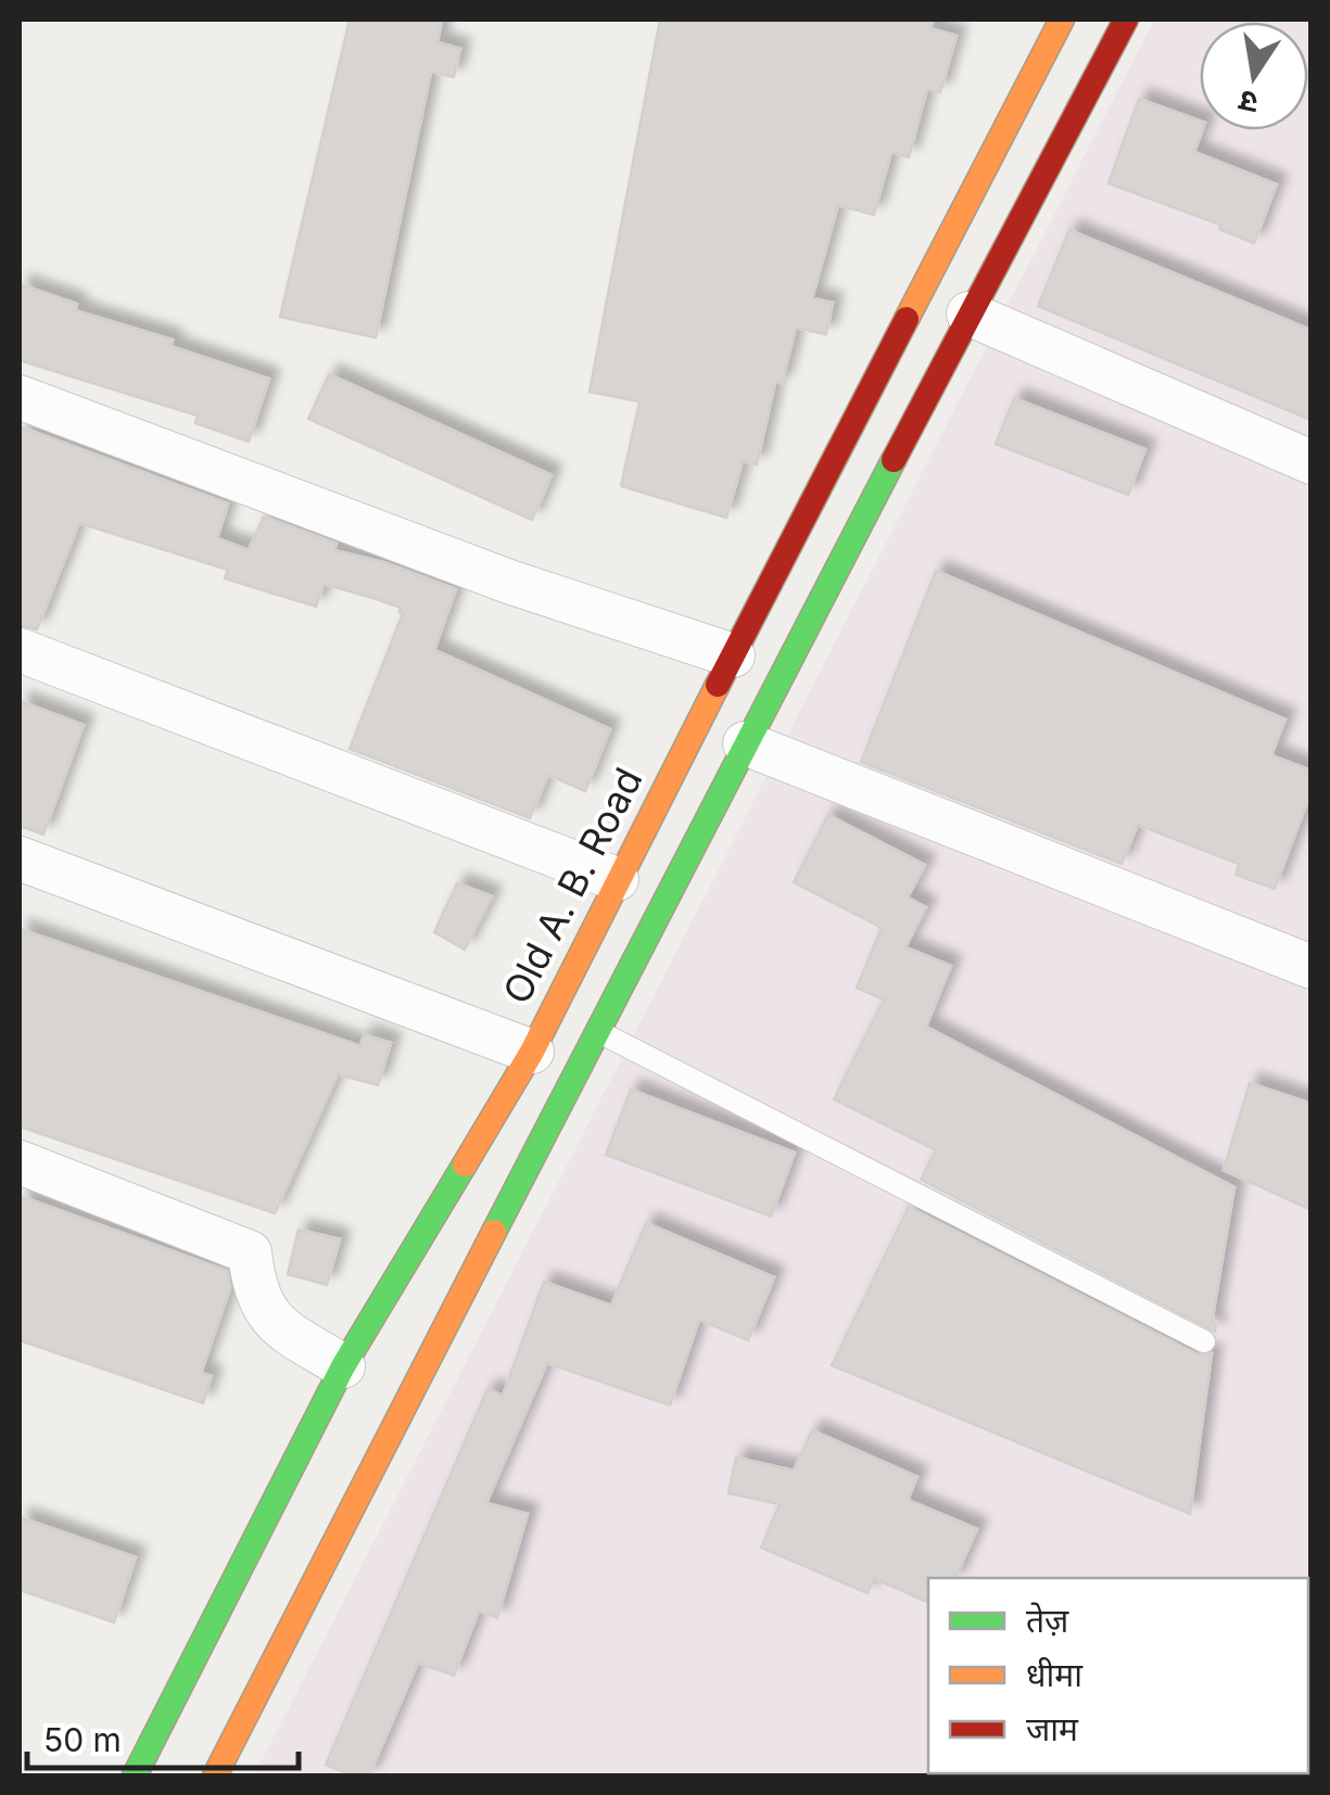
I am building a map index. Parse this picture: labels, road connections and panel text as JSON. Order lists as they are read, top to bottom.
{
  "streets": {
    "main road": ["Old A. B. Road"]
  },
  "legend": ["तेज़", "धीमा", "जाम"],
  "scale_bar": "50 m",
  "north": "bottom"
}
